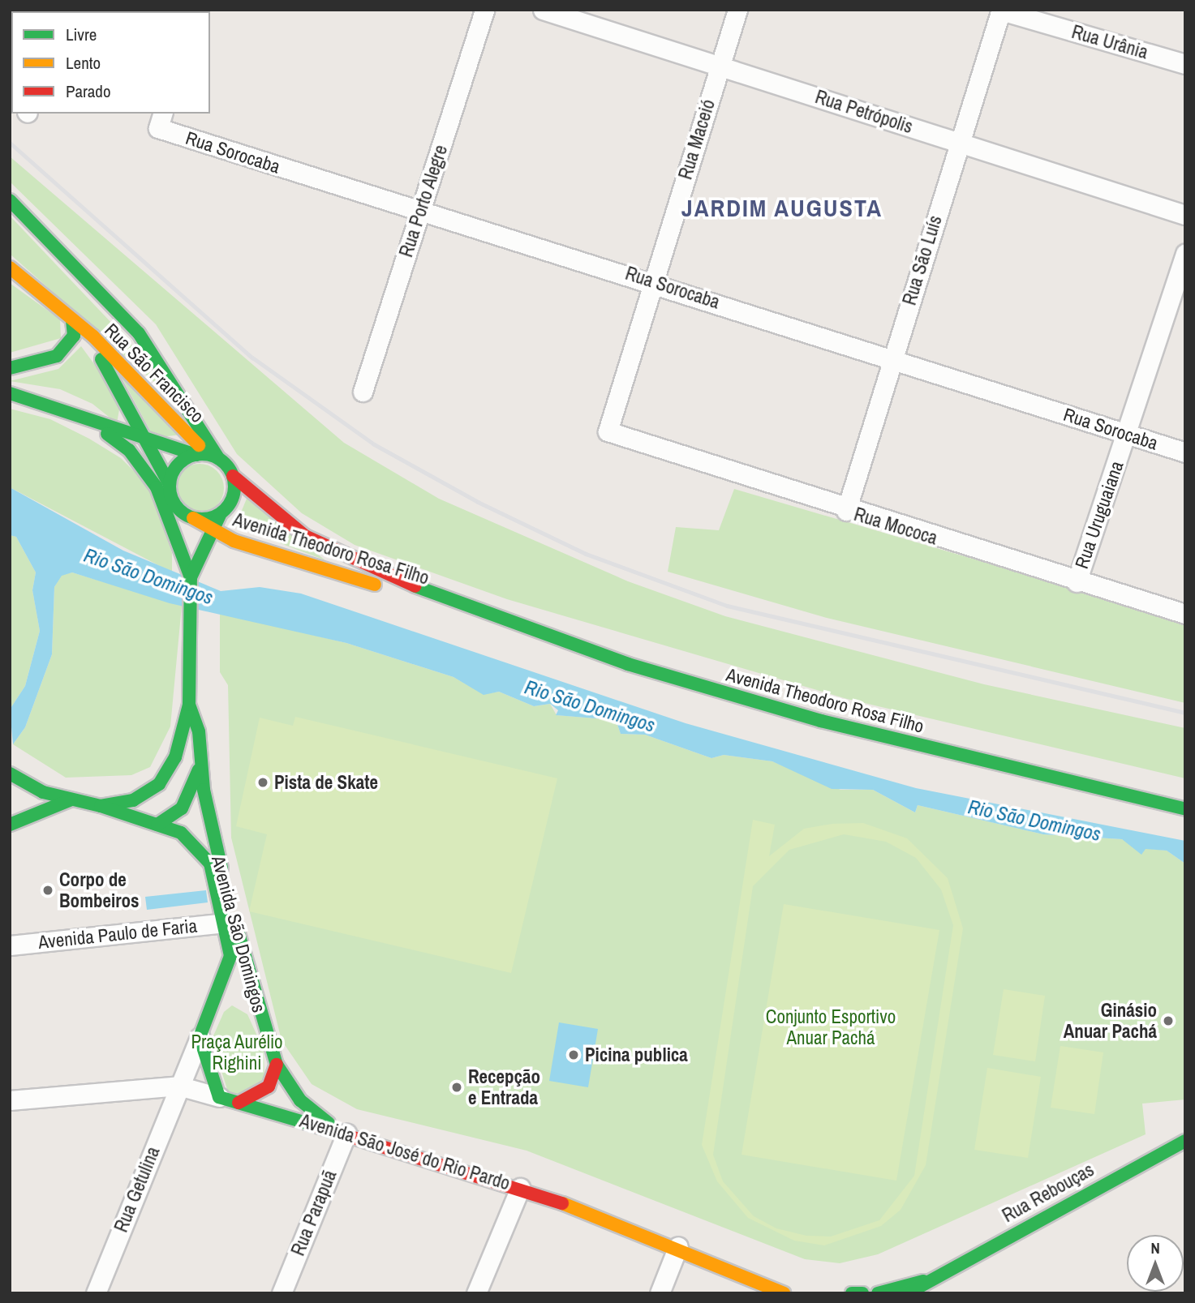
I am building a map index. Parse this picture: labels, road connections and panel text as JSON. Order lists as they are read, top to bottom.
{
  "streets": {
    "main road": [
      "Rua São Francisco",
      "Avenida Theodoro Rosa Filho",
      "Avenida São Domingos",
      "Avenida São José do Rio Pardo",
      "Rua Rebouças"
    ],
    "street": [
      "Rua Urânia",
      "Rua Petrópolis",
      "Rua Maceió",
      "Rua Sorocaba",
      "Rua Porto Alegre",
      "Rua São Luís",
      "Rua Uruguaiana",
      "Rua Mococa",
      "Avenida Paulo de Faria",
      "Rua Getulina",
      "Rua Parapuã"
    ]
  },
  "crossings": [
    ["Rua Urânia", "Rua São Luís"],
    ["Rua Petrópolis", "Rua Maceió"],
    ["Rua Petrópolis", "Rua São Luís"],
    ["Rua Maceió", "Rua Sorocaba"],
    ["Rua Maceió", "Rua Mococa"],
    ["Rua Sorocaba", "Rua Porto Alegre"],
    ["Rua Sorocaba", "Rua São Luís"],
    ["Rua Sorocaba", "Rua Uruguaiana"],
    ["Rua São Luís", "Rua Mococa"],
    ["Rua São Francisco", "Avenida Theodoro Rosa Filho"],
    ["Rua Uruguaiana", "Rua Mococa"],
    ["Avenida Paulo de Faria", "Avenida São Domingos"],
    ["Avenida São Domingos", "Avenida São José do Rio Pardo"],
    ["Avenida São Domingos", "Rua Getulina"],
    ["Avenida São Domingos", "Rua Parapuã"],
    ["Avenida São José do Rio Pardo", "Rua Getulina"],
    ["Avenida São José do Rio Pardo", "Rua Parapuã"]
  ],
  "districts": ["JARDIM AUGUSTA"],
  "water": ["Rio São Domingos"],
  "parks": ["Conjunto Esportivo Anuar Pachá", "Praça Aurélio Righini"],
  "places": [
    "Pista de Skate",
    "Corpo de Bombeiros",
    "Ginásio Anuar Pachá",
    "Picina publica",
    "Recepção e Entrada"
  ],
  "legend": ["Livre", "Lento", "Parado"],
  "north": "top"
}
